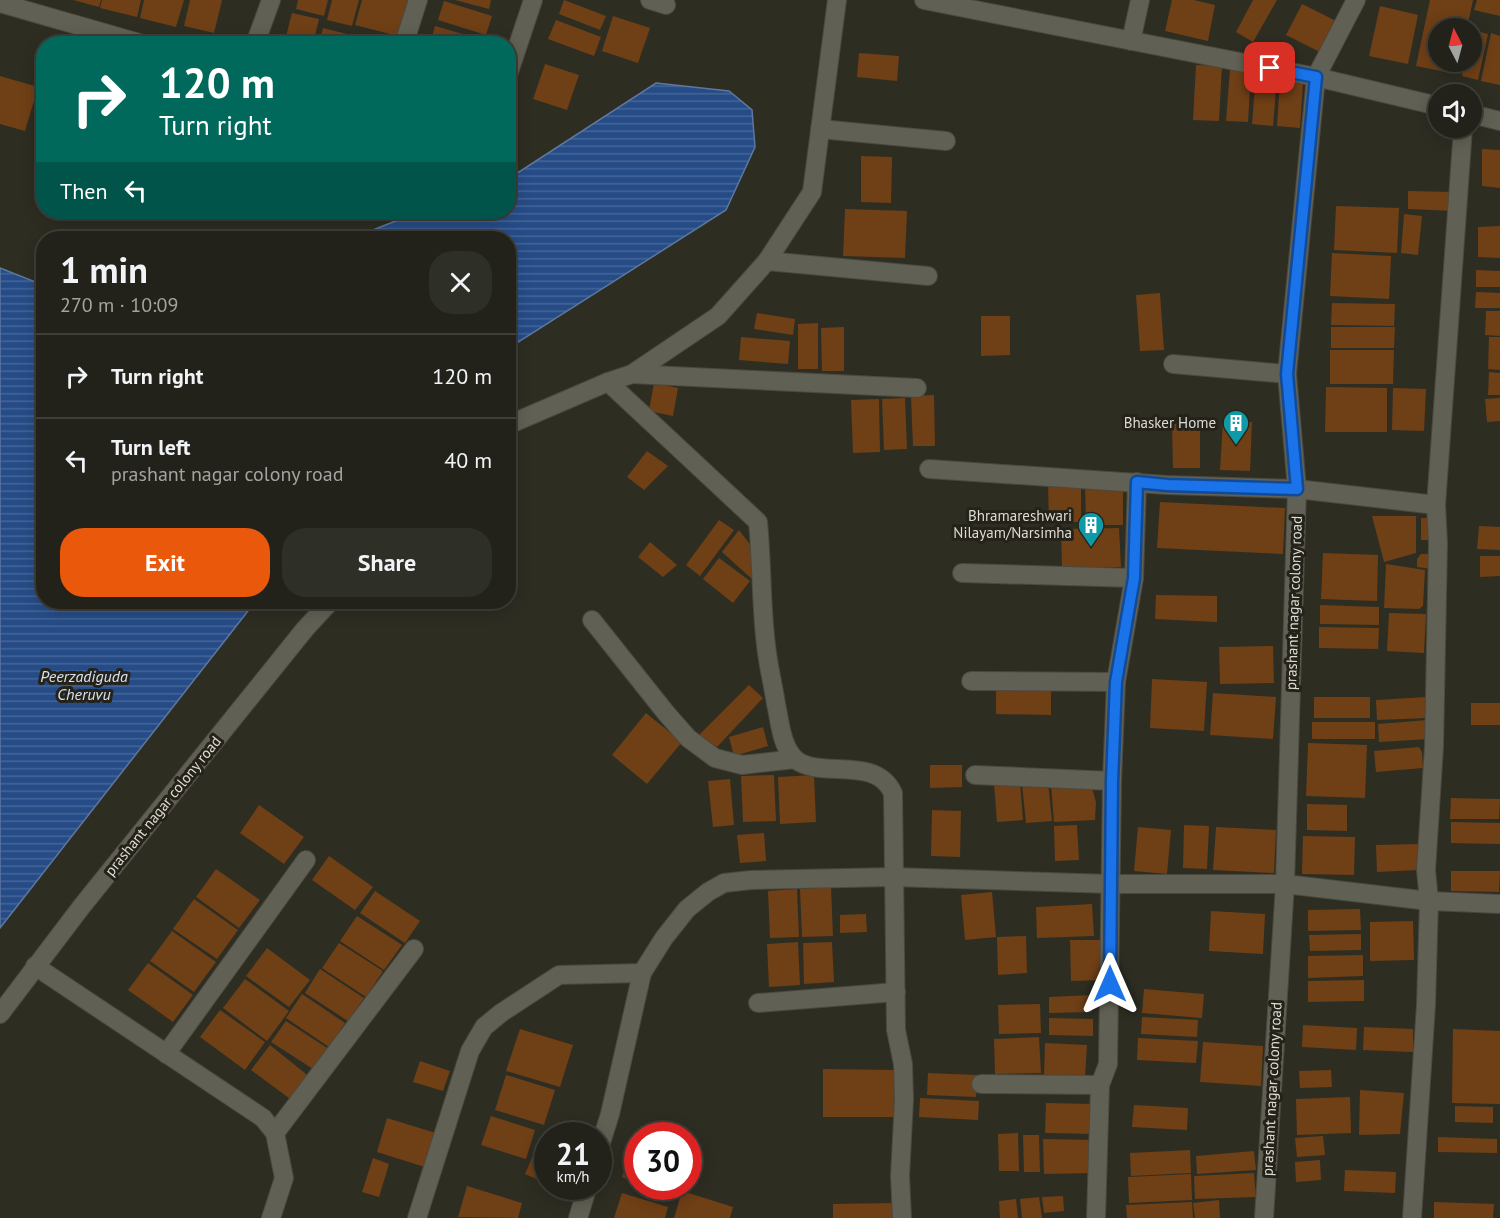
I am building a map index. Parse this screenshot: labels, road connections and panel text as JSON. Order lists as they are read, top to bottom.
{
  "streets": {
    "street": ["prashant nagar colony road"]
  },
  "water": ["Peerzadiguda Cheruvu"],
  "places": {
    "building": ["Bhasker Home", "Bhramareshwari Nilayam/Narsimha"]
  },
  "north": "top",
  "page": {
    "turn": ["120 m", "Turn right"],
    "then": "Then",
    "heading": ["1 min", "270 m · 10:09"],
    "list": [
      {
        "name": "Turn right",
        "value": "120 m"
      },
      {
        "name": "Turn left",
        "note": "prashant nagar colony road",
        "value": "40 m"
      }
    ],
    "buttons": ["Exit", "Share"],
    "speed": "21 km/h",
    "limit": "30"
  }
}
